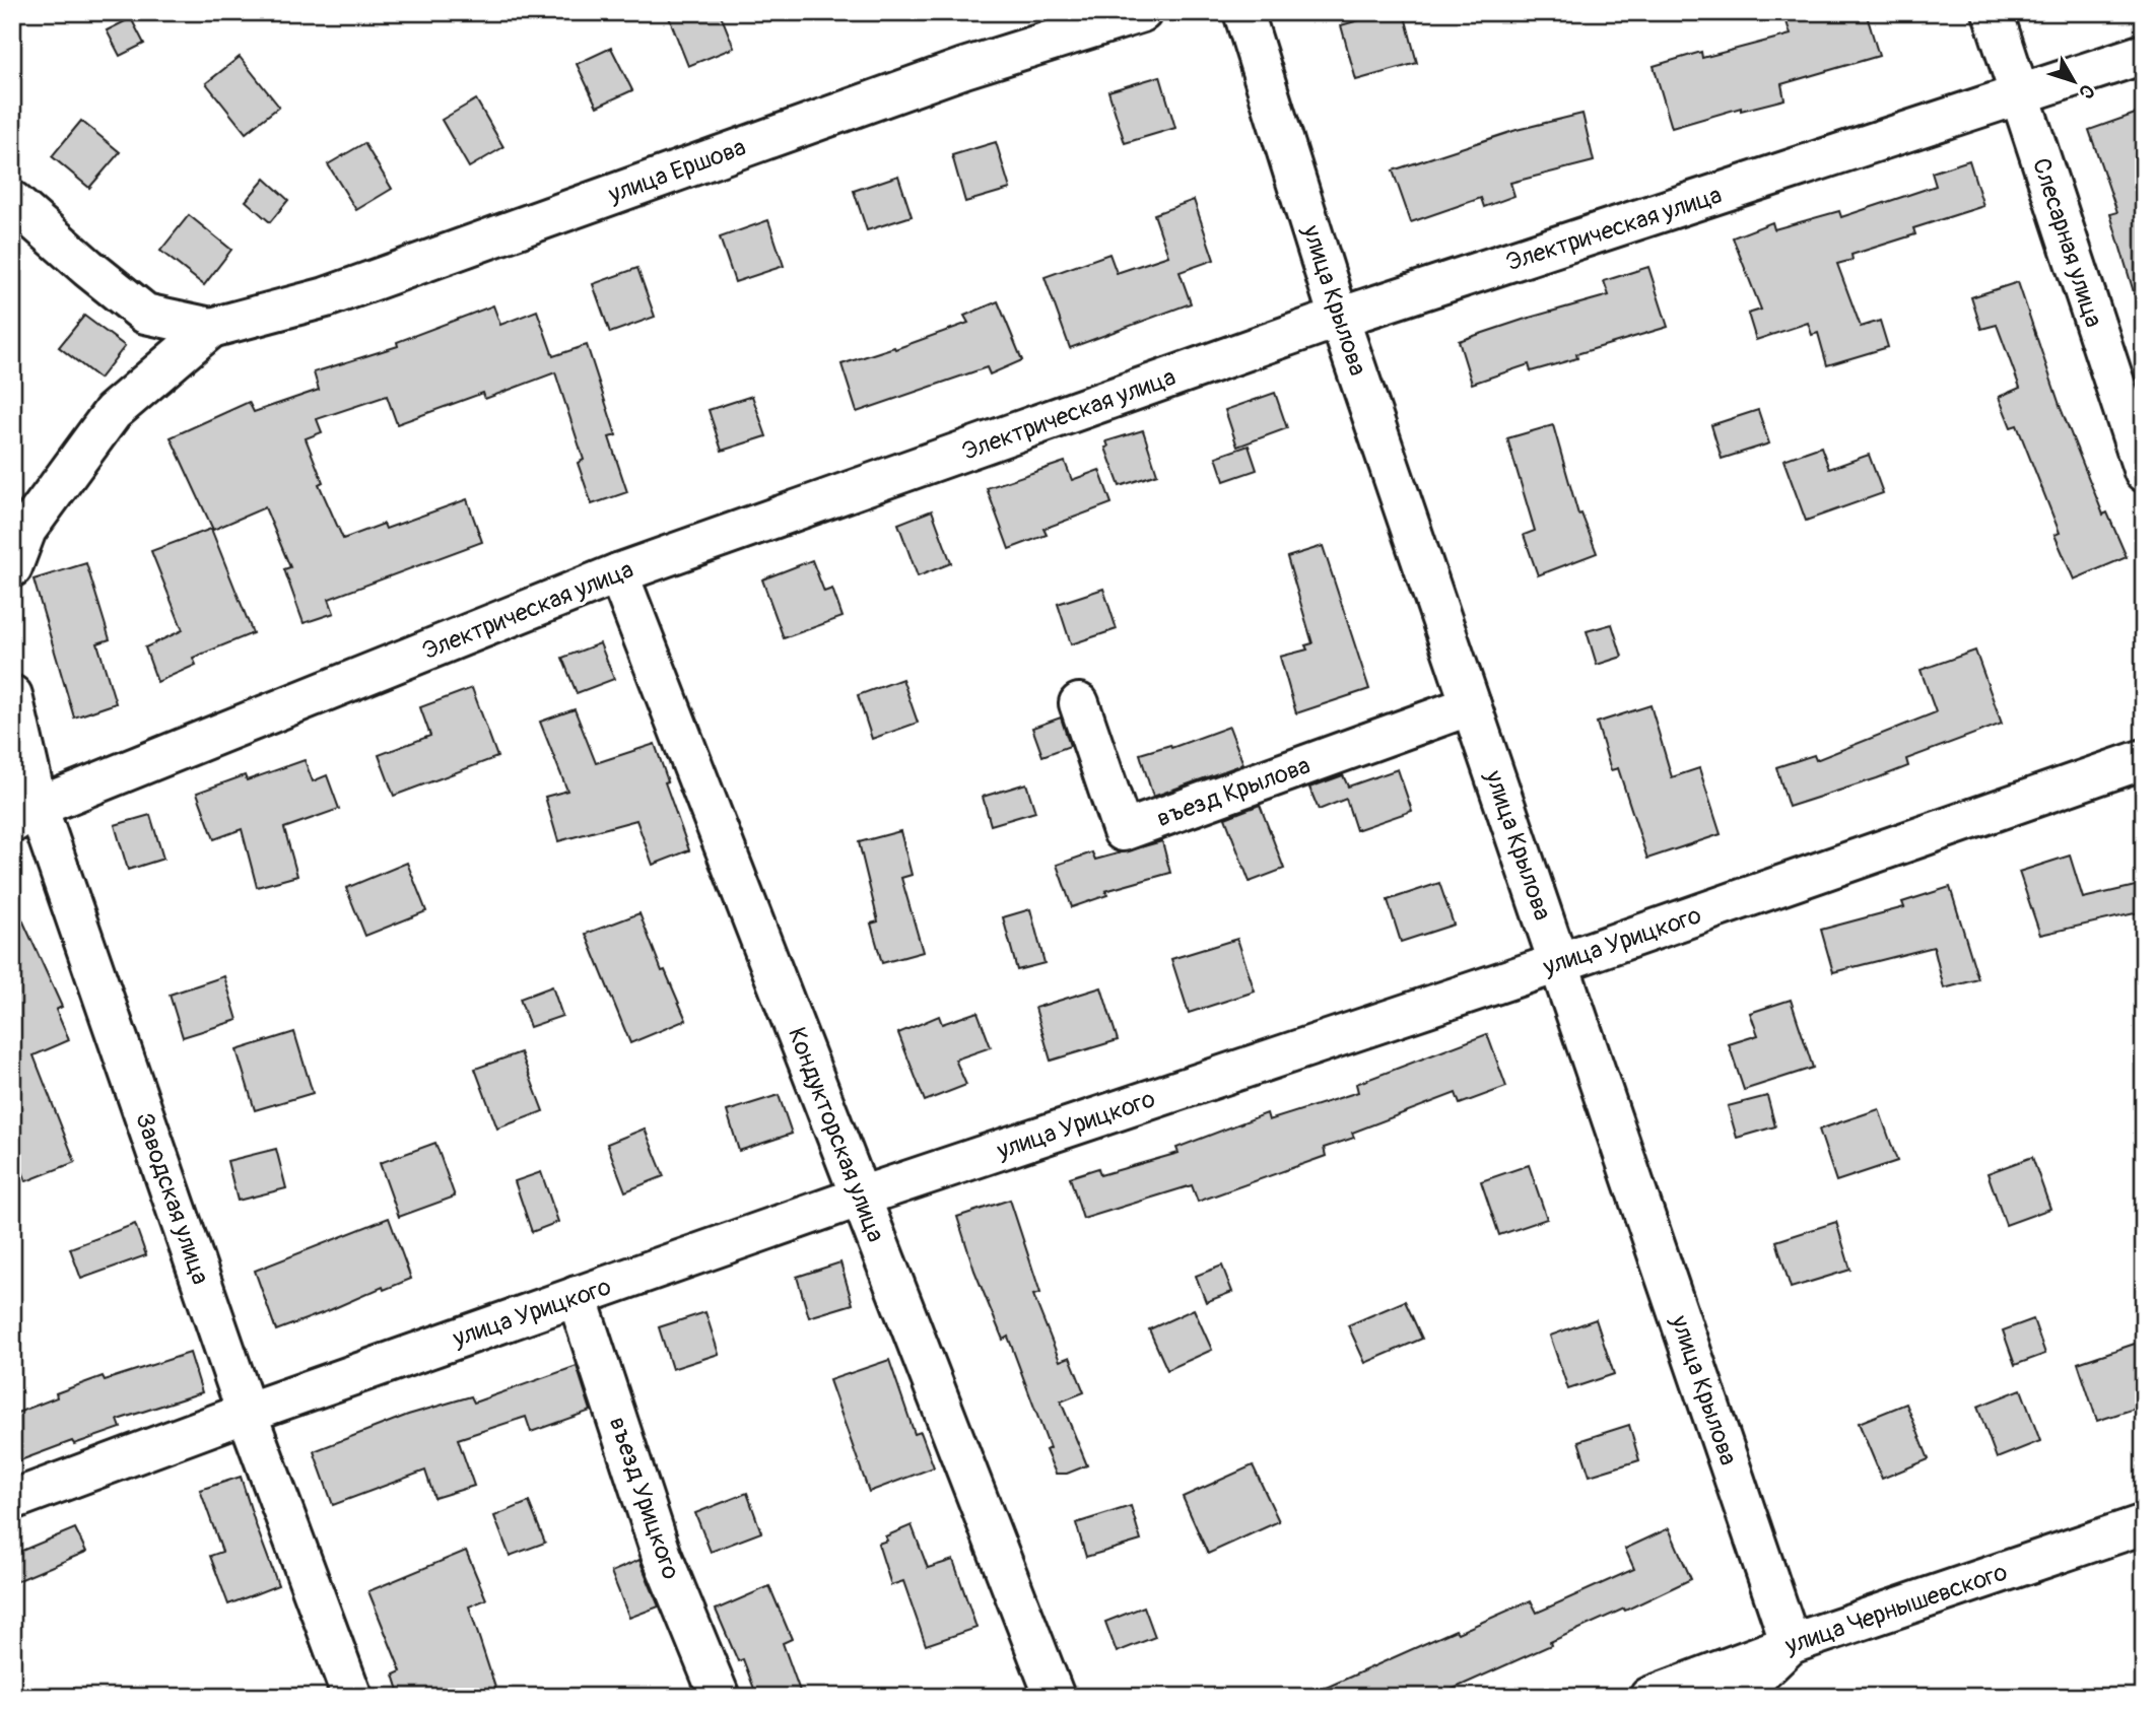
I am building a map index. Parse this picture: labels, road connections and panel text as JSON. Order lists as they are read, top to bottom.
{
  "streets": {
    "street": [
      "улица Ершова",
      "Электрическая улица",
      "Слесарная улица",
      "улица Крылова",
      "въезд Крылова",
      "улица Урицкого",
      "Кондукторская улица",
      "Заводская улица",
      "въезд Урицкого",
      "улица Чернышевского"
    ]
  },
  "crossings": [
    ["Электрическая улица", "Слесарная улица"],
    ["Электрическая улица", "улица Крылова"],
    ["Электрическая улица", "Кондукторская улица"],
    ["Электрическая улица", "Заводская улица"],
    ["улица Крылова", "въезд Крылова"],
    ["улица Крылова", "улица Урицкого"],
    ["улица Крылова", "улица Чернышевского"],
    ["улица Урицкого", "Кондукторская улица"],
    ["улица Урицкого", "Заводская улица"],
    ["улица Урицкого", "въезд Урицкого"]
  ],
  "north": "bottom right"
}
